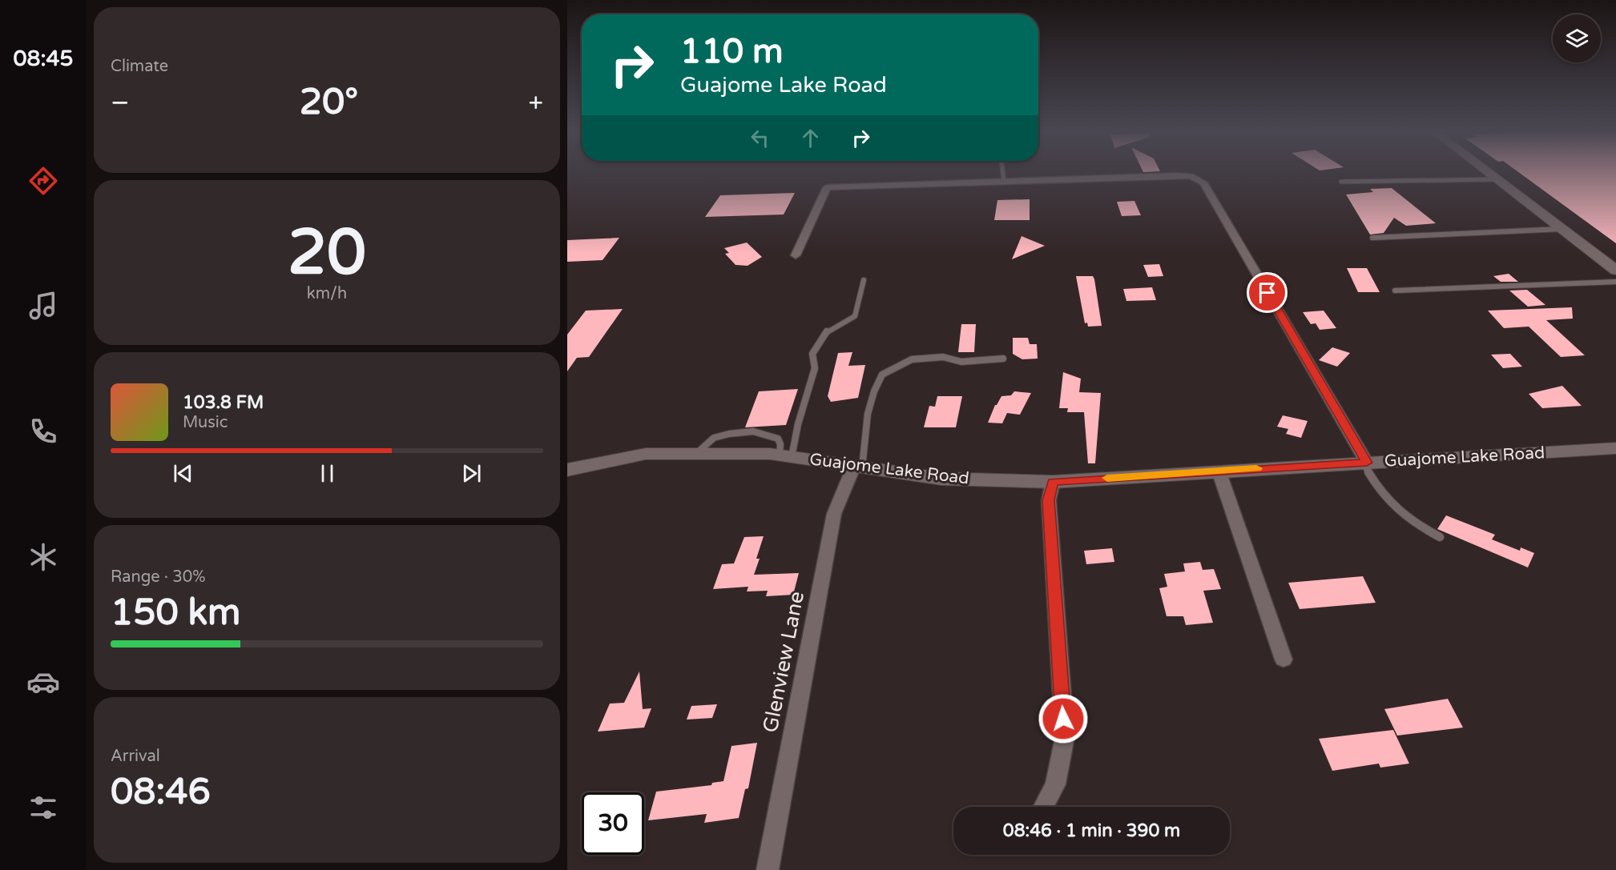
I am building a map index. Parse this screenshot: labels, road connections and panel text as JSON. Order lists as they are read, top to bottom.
{
  "streets": {
    "street": ["Guajome Lake Road", "Glenview Lane"]
  },
  "crossings": [
    ["Guajome Lake Road", "Glenview Lane"]
  ],
  "page": {
    "tabs": "08:45",
    "tile": [
      "Climate",
      ["20", "km/h"],
      ["Range · 30%", "150 km"],
      ["Arrival", "08:46"]
    ],
    "turn": ["110 m", "Guajome Lake Road"],
    "heat": ["−", "20°", "+"],
    "song": ["103.8 FM", "Music"],
    "limit": "30",
    "trip": "08:46 · 1 min · 390 m"
  }
}
